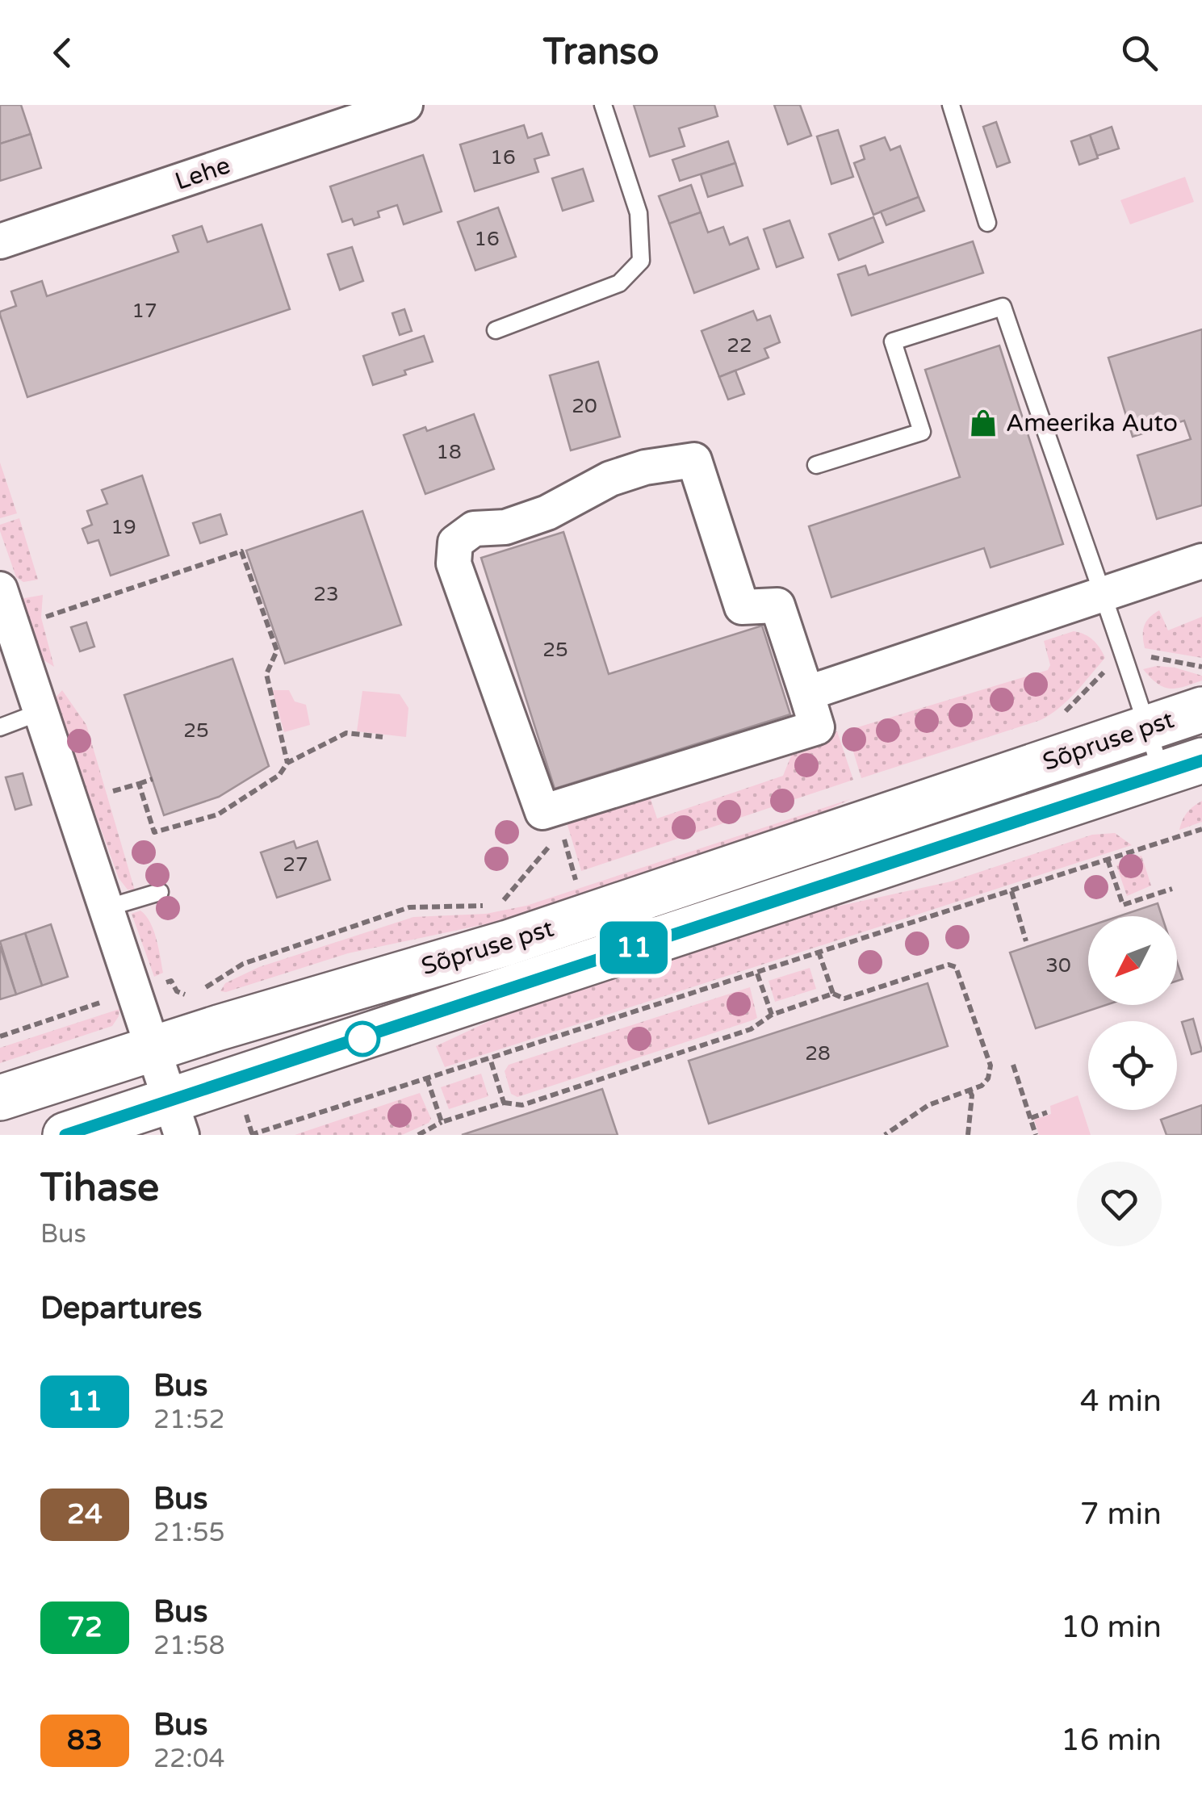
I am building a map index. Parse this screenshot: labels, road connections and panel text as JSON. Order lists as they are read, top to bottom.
{
  "streets": {
    "main road": ["Sõpruse pst"],
    "street": ["Lehe"]
  },
  "places": {
    "shop": ["Ameerika Auto"]
  },
  "lines": ["bus line 11"],
  "house_numbers": [
    "16",
    "16",
    "17",
    "22",
    "20",
    "18",
    "19",
    "23",
    "25",
    "25",
    "27",
    "30",
    "28"
  ],
  "north": "bottom left",
  "page": {
    "header": "Transo",
    "on_map": "11",
    "heading": [
      ["Tihase", "Bus"],
      "Departures"
    ],
    "list": [
      {
        "mark": "11",
        "name": "Bus",
        "note": "21:52",
        "value": "4 min"
      },
      {
        "mark": "24",
        "name": "Bus",
        "note": "21:55",
        "value": "7 min"
      },
      {
        "mark": "72",
        "name": "Bus",
        "note": "21:58",
        "value": "10 min"
      },
      {
        "mark": "83",
        "name": "Bus",
        "note": "22:04",
        "value": "16 min"
      }
    ]
  }
}
